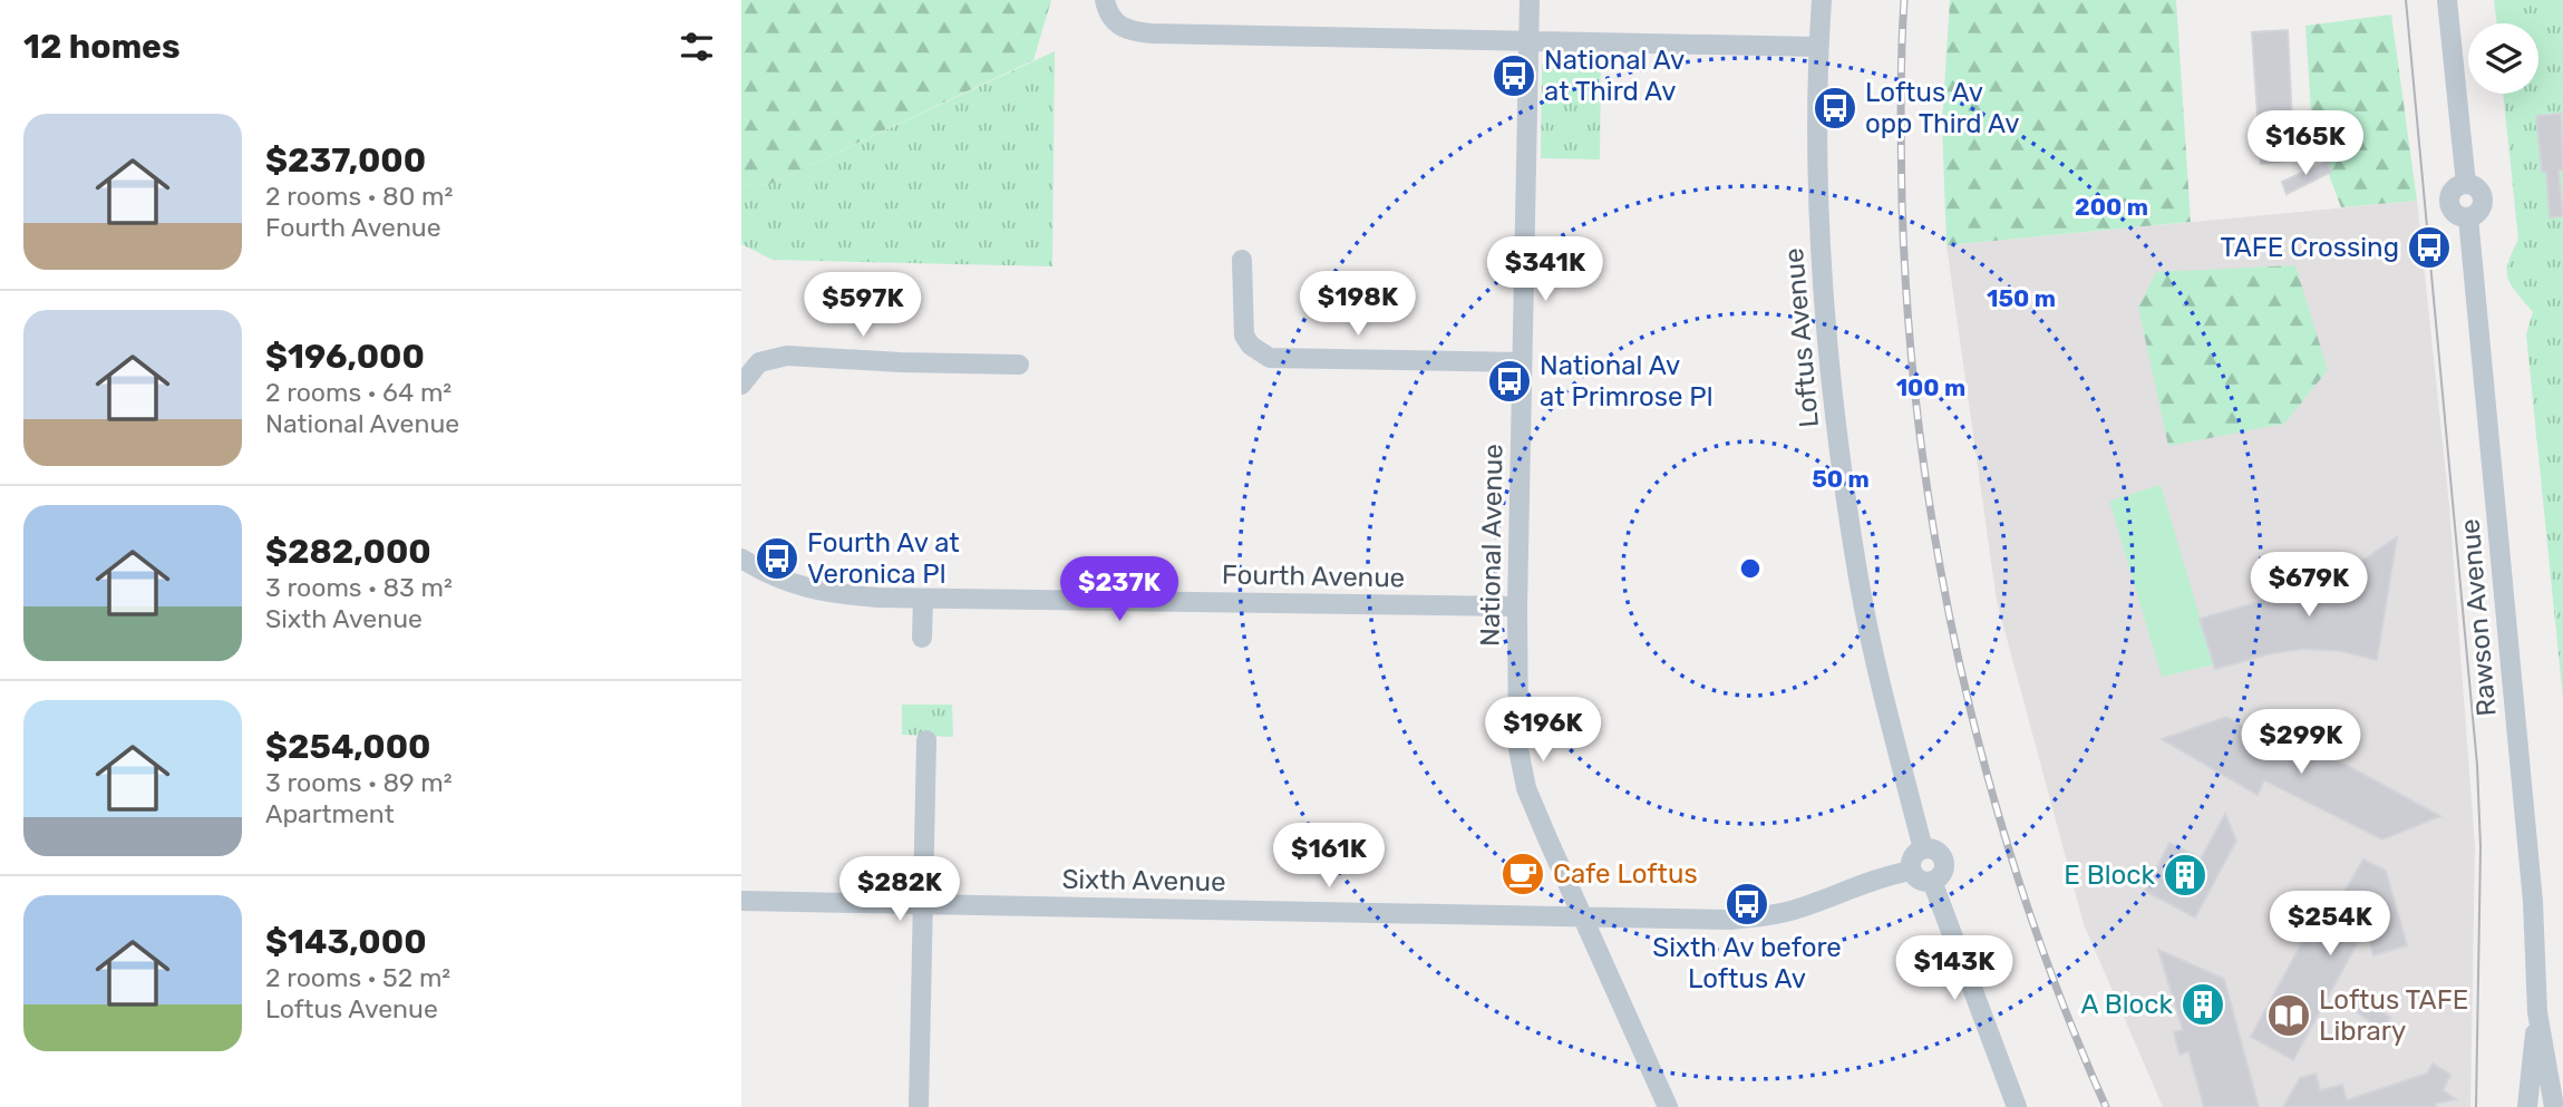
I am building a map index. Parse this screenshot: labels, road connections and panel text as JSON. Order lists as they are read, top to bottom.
{
  "streets": {
    "street": [
      "Loftus Avenue",
      "National Avenue",
      "Fourth Avenue",
      "Rawson Avenue",
      "Sixth Avenue"
    ]
  },
  "crossings": [
    ["Loftus Avenue", "Sixth Avenue"],
    ["National Avenue", "Fourth Avenue"],
    ["National Avenue", "Sixth Avenue"]
  ],
  "places": {
    "bus stop": [
      "National Av at Third Av",
      "Loftus Av opp Third Av",
      "TAFE Crossing",
      "National Av at Primrose Pl",
      "Fourth Av at Veronica Pl",
      "Sixth Av before Loftus Av"
    ],
    "cafe": ["Cafe Loftus"],
    "building": ["E Block", "A Block"],
    "library": ["Loftus TAFE Library"]
  },
  "page": {
    "heading": "12 homes",
    "list": [
      {
        "name": "$237,000",
        "note": "2 rooms · 80 m² · Fourth Avenue"
      },
      {
        "name": "$196,000",
        "note": "2 rooms · 64 m² · National Avenue"
      },
      {
        "name": "$282,000",
        "note": "3 rooms · 83 m² · Sixth Avenue"
      },
      {
        "name": "$254,000",
        "note": "3 rooms · 89 m² · Apartment"
      },
      {
        "name": "$143,000",
        "note": "2 rooms · 52 m² · Loftus Avenue"
      }
    ],
    "price": [
      "$165K",
      "$341K",
      "$198K",
      "$597K",
      "$679K",
      "$237K",
      "$196K",
      "$299K",
      "$161K",
      "$282K",
      "$254K",
      "$143K"
    ]
  },
  "rings": [
    "200 m",
    "150 m",
    "100 m",
    "50 m"
  ]
}
